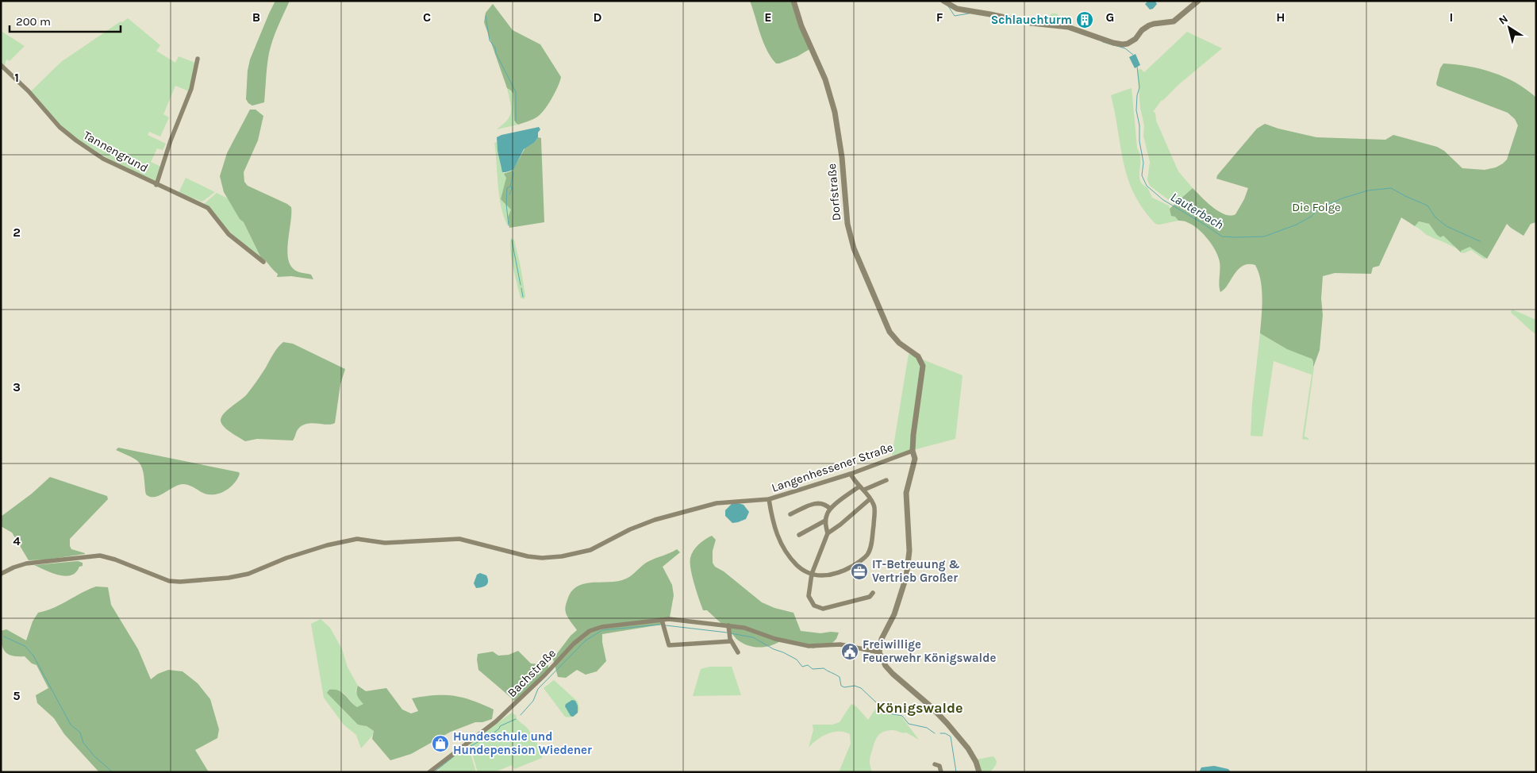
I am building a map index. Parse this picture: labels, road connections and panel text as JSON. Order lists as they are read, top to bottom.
{
  "streets": {
    "street": [
      "Tannengrund",
      "Dorfstraße",
      "Langenhessener Straße",
      "Bachstraße"
    ]
  },
  "crossings": [
    ["Dorfstraße", "Langenhessener Straße"]
  ],
  "districts": ["Königswalde"],
  "water": ["Lauterbach"],
  "parks": ["Die Folge"],
  "places": {
    "building": ["Schlauchturm"],
    "office": ["IT-Betreuung & Vertrieb Großer"],
    "public building": ["Freiwillige Feuerwehr Königswalde"],
    "shop": ["Hundeschule und Hundepension Wiedener"]
  },
  "scale_bar": "200 m",
  "north": "top left",
  "grid": {
    "columns": [
      "B",
      "C",
      "D",
      "E",
      "F",
      "G",
      "H",
      "I"
    ],
    "rows": [
      "1",
      "2",
      "3",
      "4",
      "5"
    ]
  }
}
